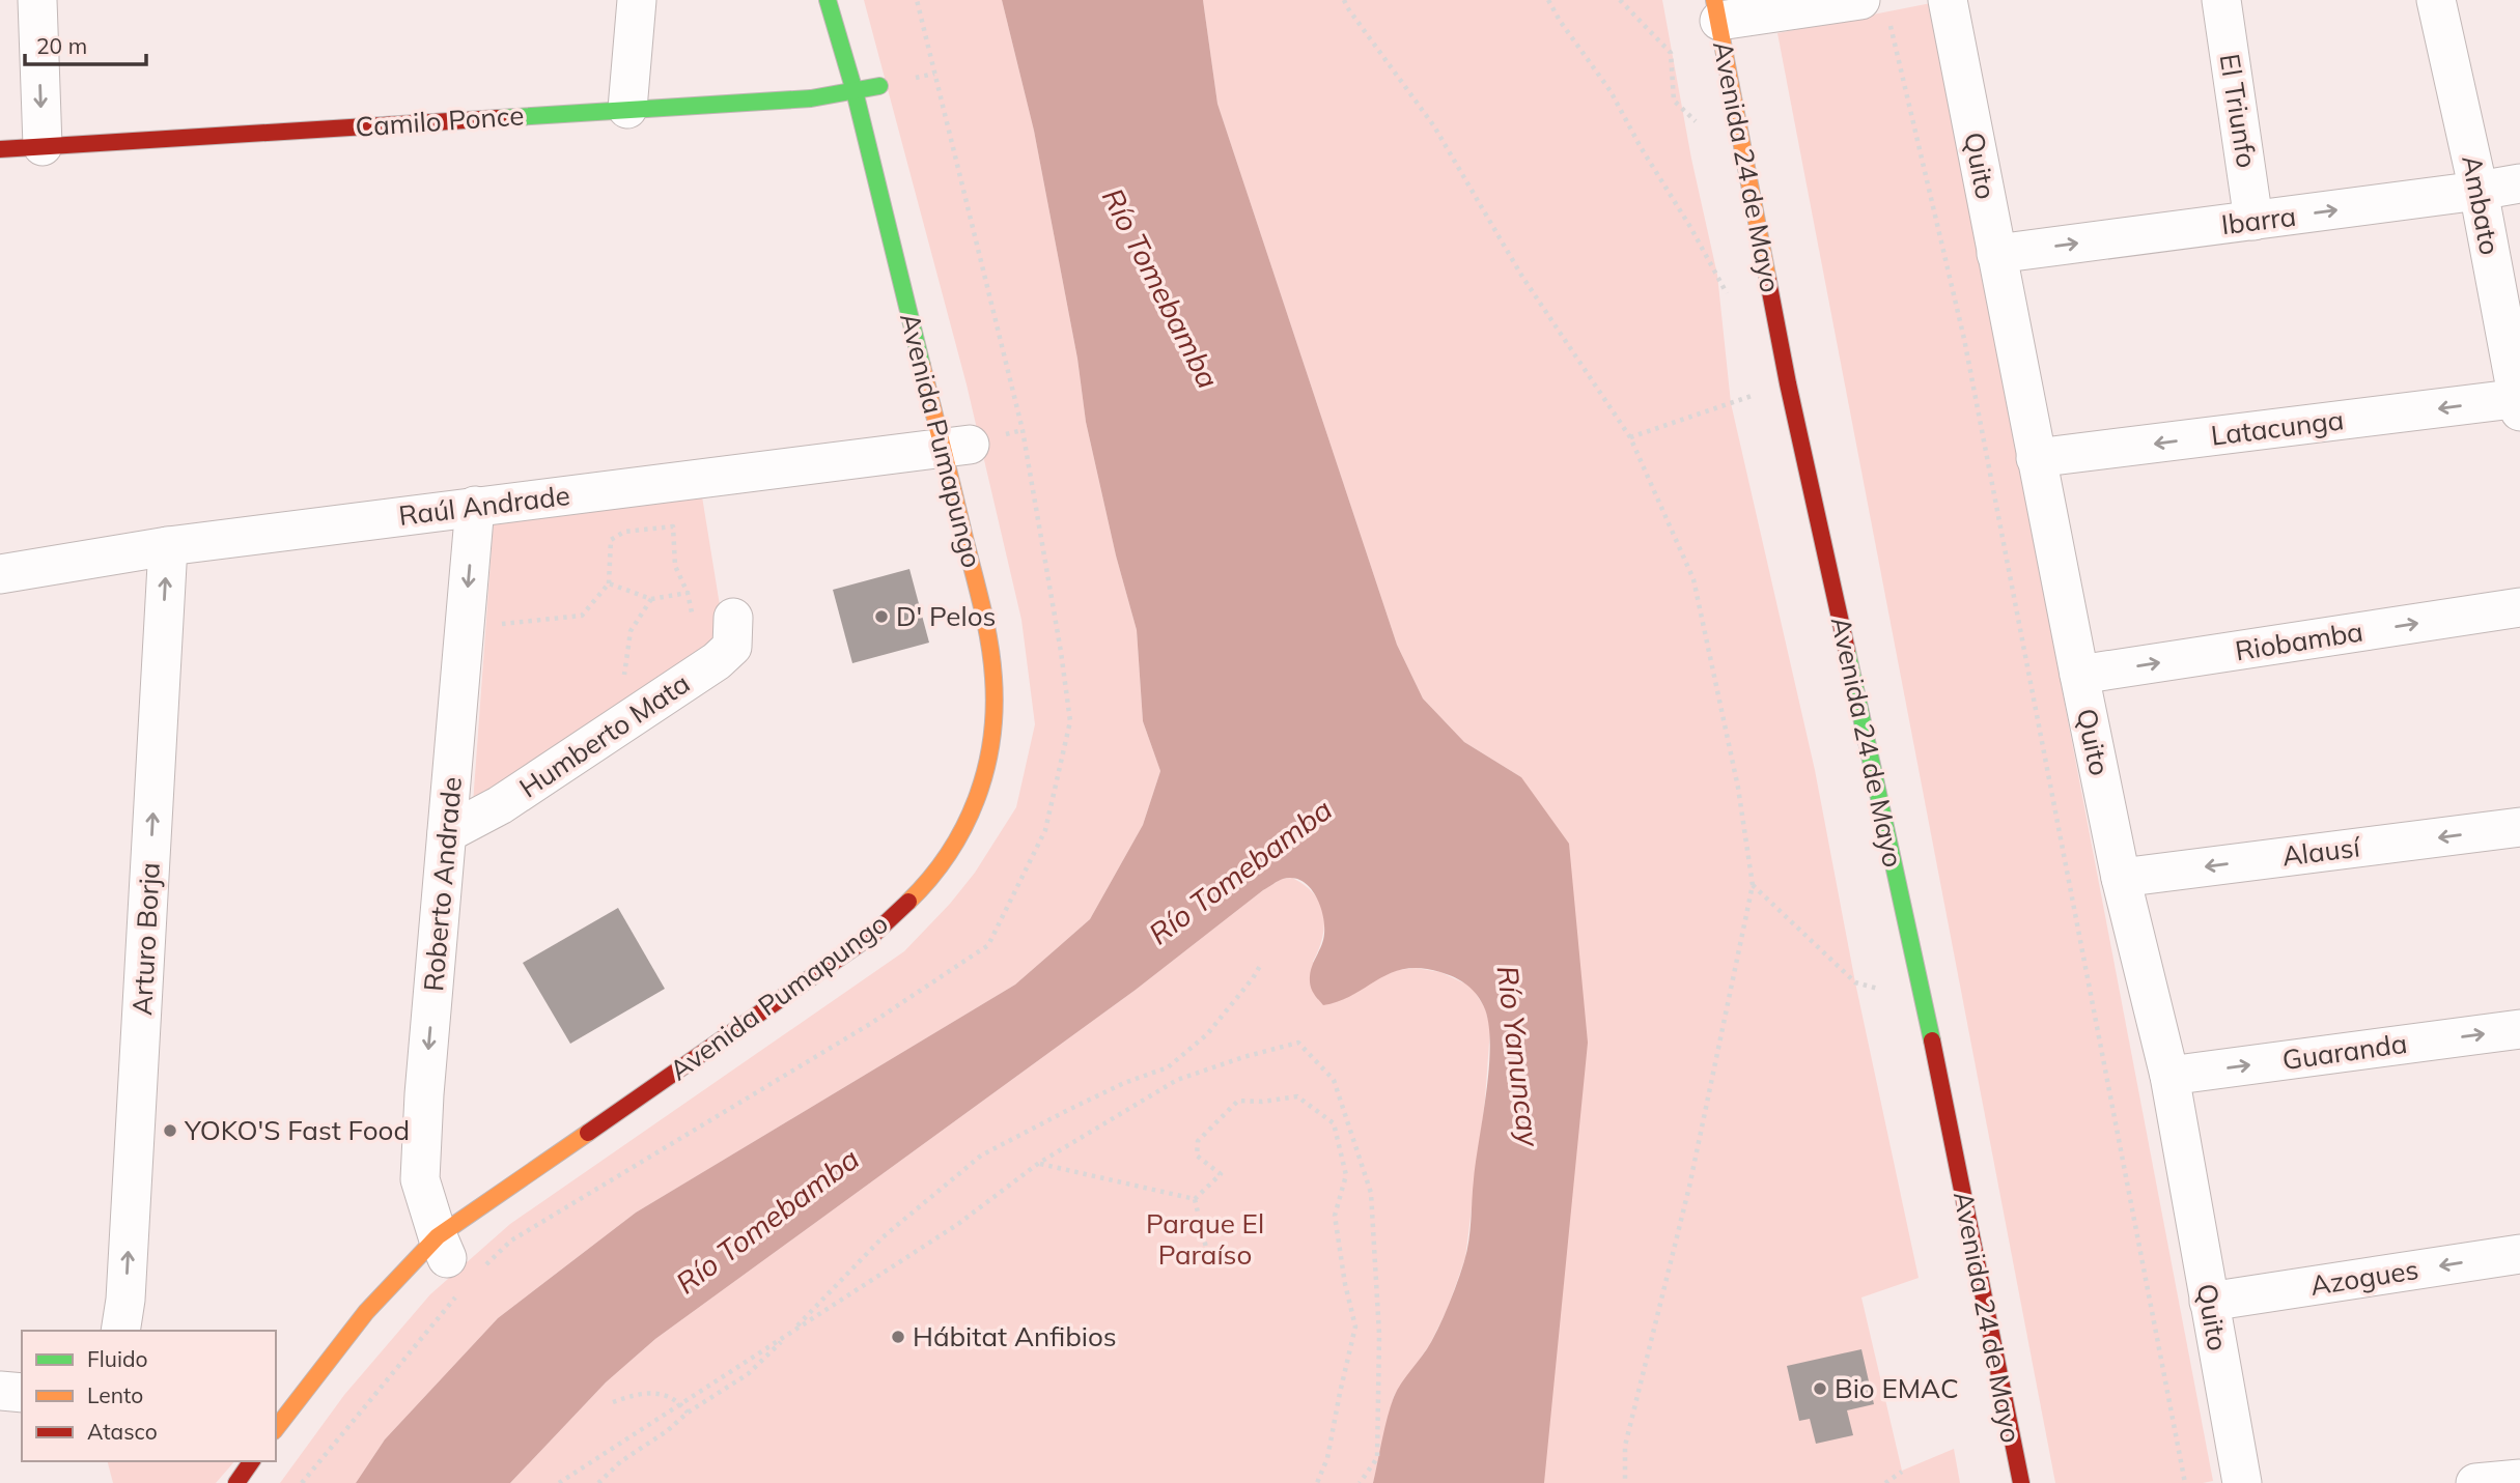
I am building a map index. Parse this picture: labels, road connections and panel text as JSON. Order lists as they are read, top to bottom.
{
  "streets": {
    "main road": ["Camilo Ponce", "Avenida 24 de Mayo", "Avenida Pumapungo"],
    "street": [
      "El Triunfo",
      "Quito",
      "Ambato",
      "Ibarra",
      "Latacunga",
      "Raúl Andrade",
      "Riobamba",
      "Humberto Mata",
      "Alausí",
      "Roberto Andrade",
      "Arturo Borja",
      "Guaranda",
      "Azogues"
    ]
  },
  "crossings": [
    ["El Triunfo", "Ibarra"],
    ["Camilo Ponce", "Avenida Pumapungo"],
    ["Quito", "Ibarra"],
    ["Quito", "Latacunga"],
    ["Quito", "Riobamba"],
    ["Quito", "Alausí"],
    ["Quito", "Guaranda"],
    ["Quito", "Azogues"],
    ["Ambato", "Ibarra"],
    ["Ambato", "Latacunga"],
    ["Avenida Pumapungo", "Raúl Andrade"],
    ["Avenida Pumapungo", "Roberto Andrade"],
    ["Raúl Andrade", "Roberto Andrade"],
    ["Raúl Andrade", "Arturo Borja"],
    ["Humberto Mata", "Roberto Andrade"]
  ],
  "one_way": [
    "Ibarra",
    "Latacunga",
    "Riobamba",
    "Alausí",
    "Roberto Andrade",
    "Arturo Borja",
    "Guaranda",
    "Azogues"
  ],
  "water": ["Río Tomebamba", "Río Yanuncay"],
  "parks": ["Parque El Paraíso"],
  "places": [
    "D' Pelos",
    "YOKO'S Fast Food",
    "Hábitat Anfibios",
    "Bio EMAC"
  ],
  "legend": ["Fluido", "Lento", "Atasco"],
  "scale_bar": "20 m"
}
